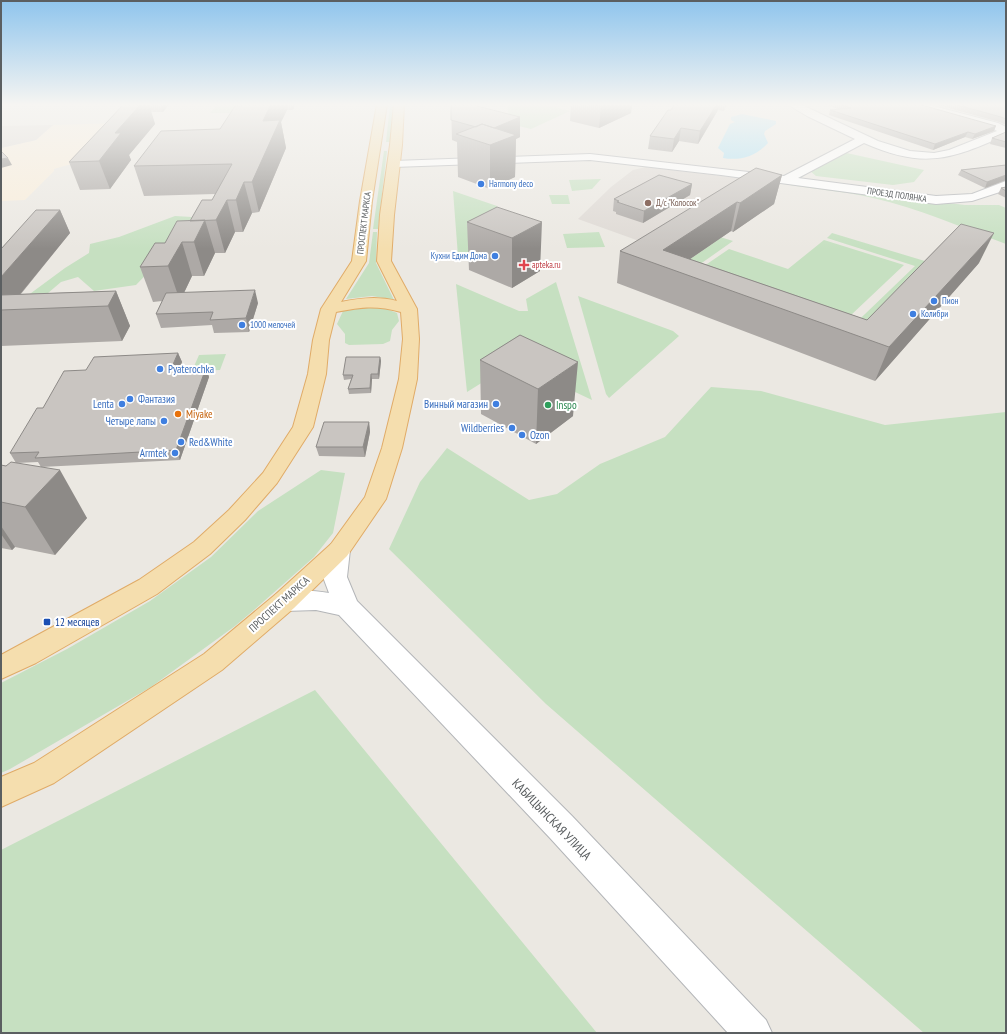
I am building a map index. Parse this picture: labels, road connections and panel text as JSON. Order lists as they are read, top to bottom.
{
  "streets": {
    "main road": ["ПРОСПЕКТ МАРКСА"],
    "street": ["ПРОЕЗД ПОЛЯНКА", "КАБИЦЫНСКАЯ УЛИЦА"]
  },
  "crossings": [
    ["ПРОЕЗД ПОЛЯНКА", "ПРОСПЕКТ МАРКСА"]
  ],
  "places": {
    "other": [
      "Harmony deco",
      "Д/с \"Колосок\"",
      "Кухни Едим Дома",
      "Пион",
      "Колибри",
      "1000 мелочей",
      "Pyaterochka",
      "Фантазия",
      "Lenta",
      "Винный магазин",
      "Inspo",
      "Miyake",
      "Четыре лапы",
      "Wildberries",
      "Ozon",
      "Red&White",
      "Armtek"
    ],
    "health": ["apteka.ru"],
    "transit": ["12 месяцев"]
  }
}
